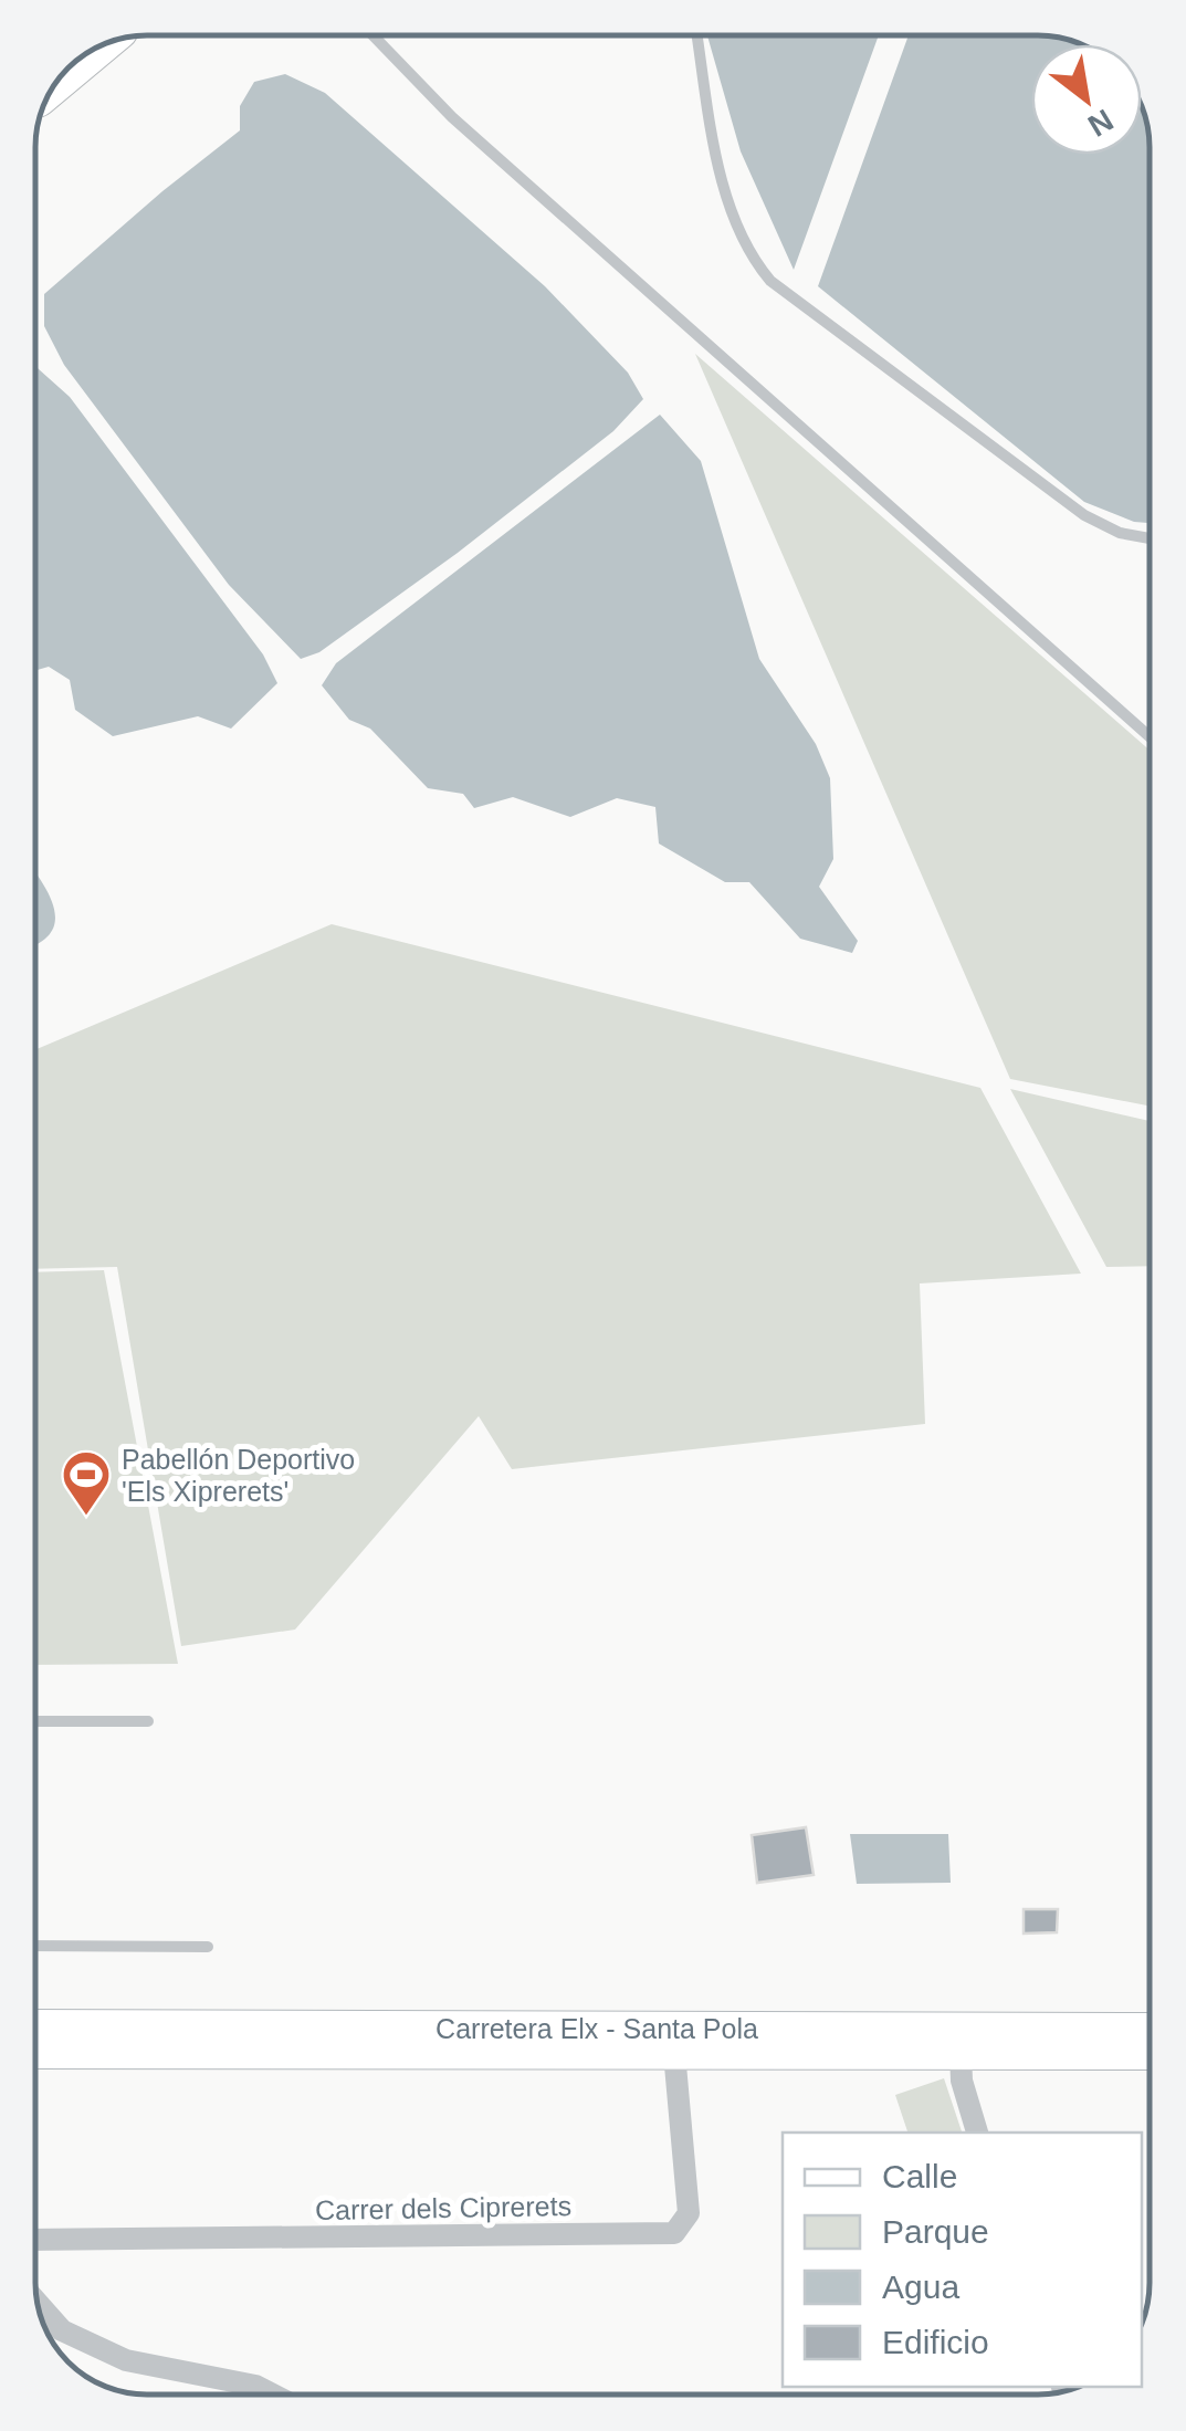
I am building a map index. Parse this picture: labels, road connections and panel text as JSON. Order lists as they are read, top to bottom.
{
  "streets": {
    "main road": ["Carretera Elx - Santa Pola"],
    "street": ["Carrer dels Ciprerets"]
  },
  "crossings": [
    ["Carretera Elx - Santa Pola", "Carrer dels Ciprerets"]
  ],
  "places": {
    "sports": ["Pabellón Deportivo 'Els Xiprerets'"]
  },
  "legend": [
    "Calle",
    "Parque",
    "Agua",
    "Edificio"
  ],
  "north": "bottom right"
}
